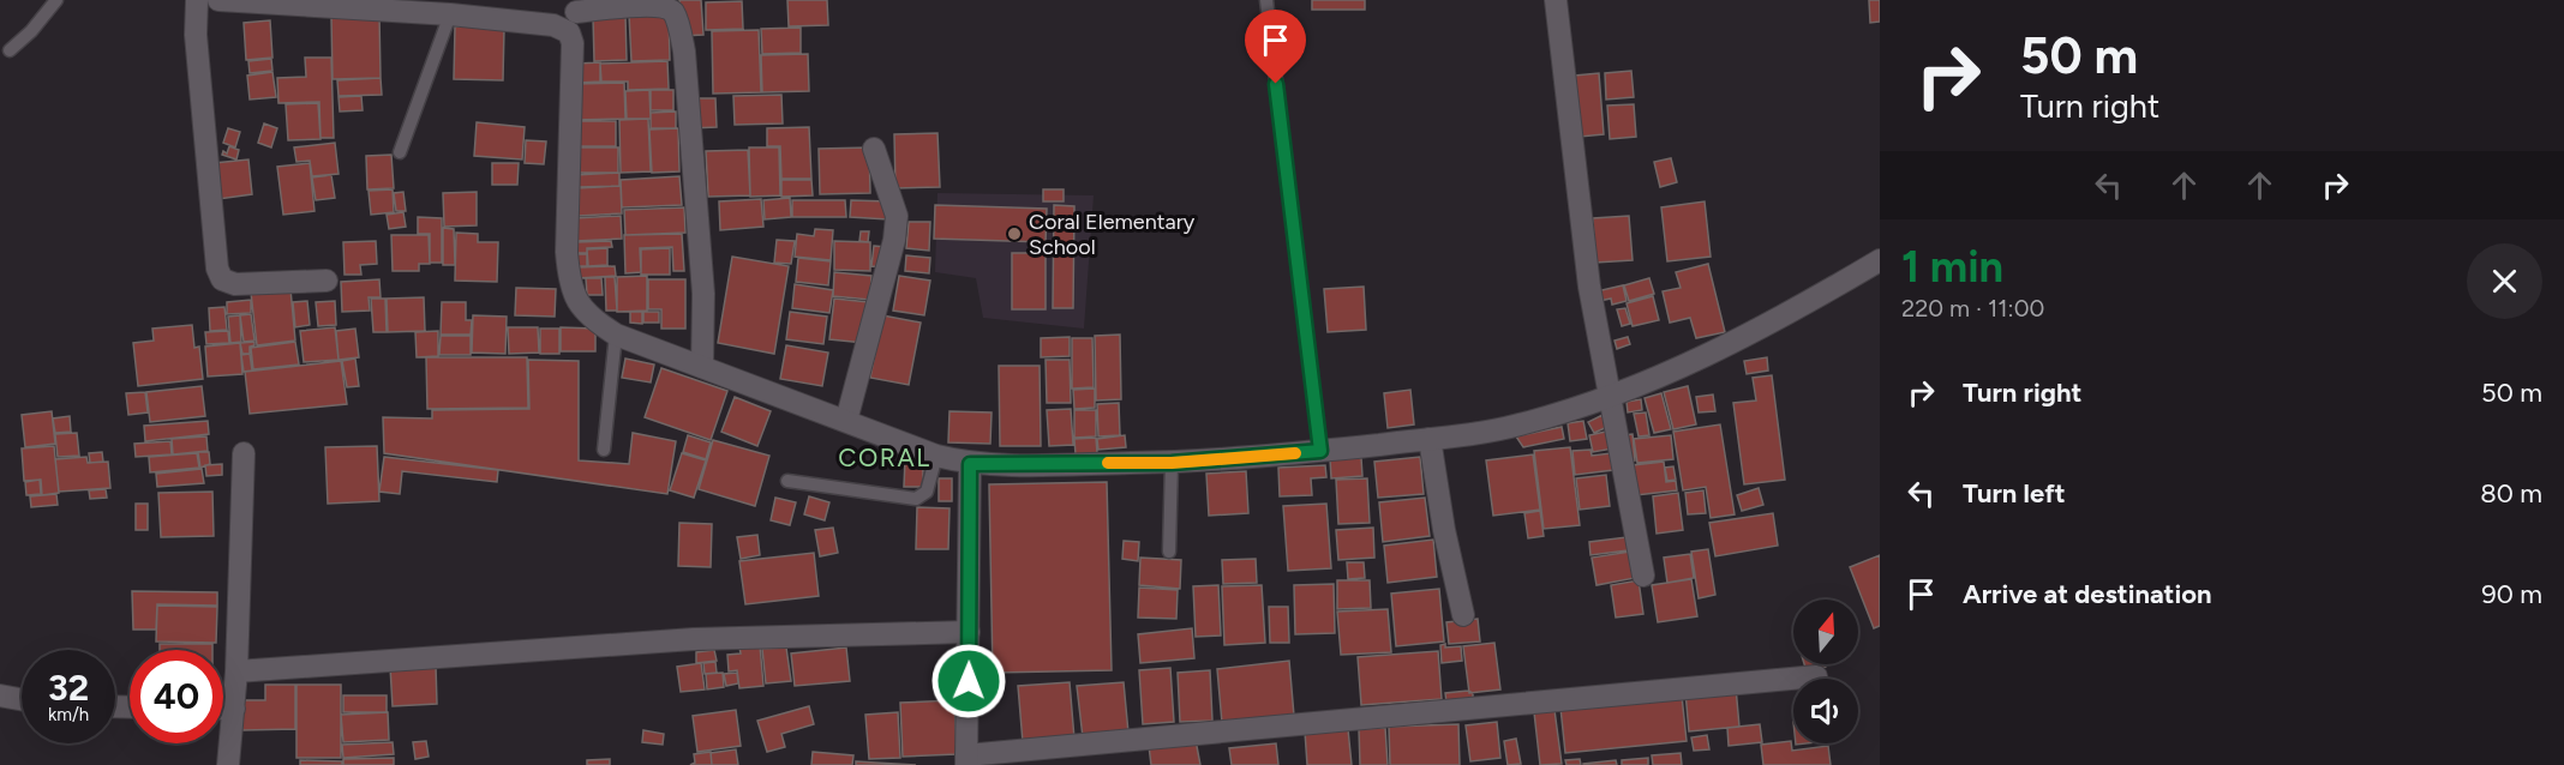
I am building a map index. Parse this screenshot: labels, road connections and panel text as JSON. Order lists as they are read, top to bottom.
{
  "districts": ["CORAL"],
  "places": ["Coral Elementary School"],
  "north": "top",
  "page": {
    "turn": ["50 m", "Turn right"],
    "heading": ["1 min", "220 m · 11:00"],
    "list": [
      {
        "name": "Turn right",
        "value": "50 m"
      },
      {
        "name": "Turn left",
        "value": "80 m"
      },
      {
        "name": "Arrive at destination",
        "value": "90 m"
      }
    ],
    "speed": "32 km/h",
    "limit": "40"
  }
}
